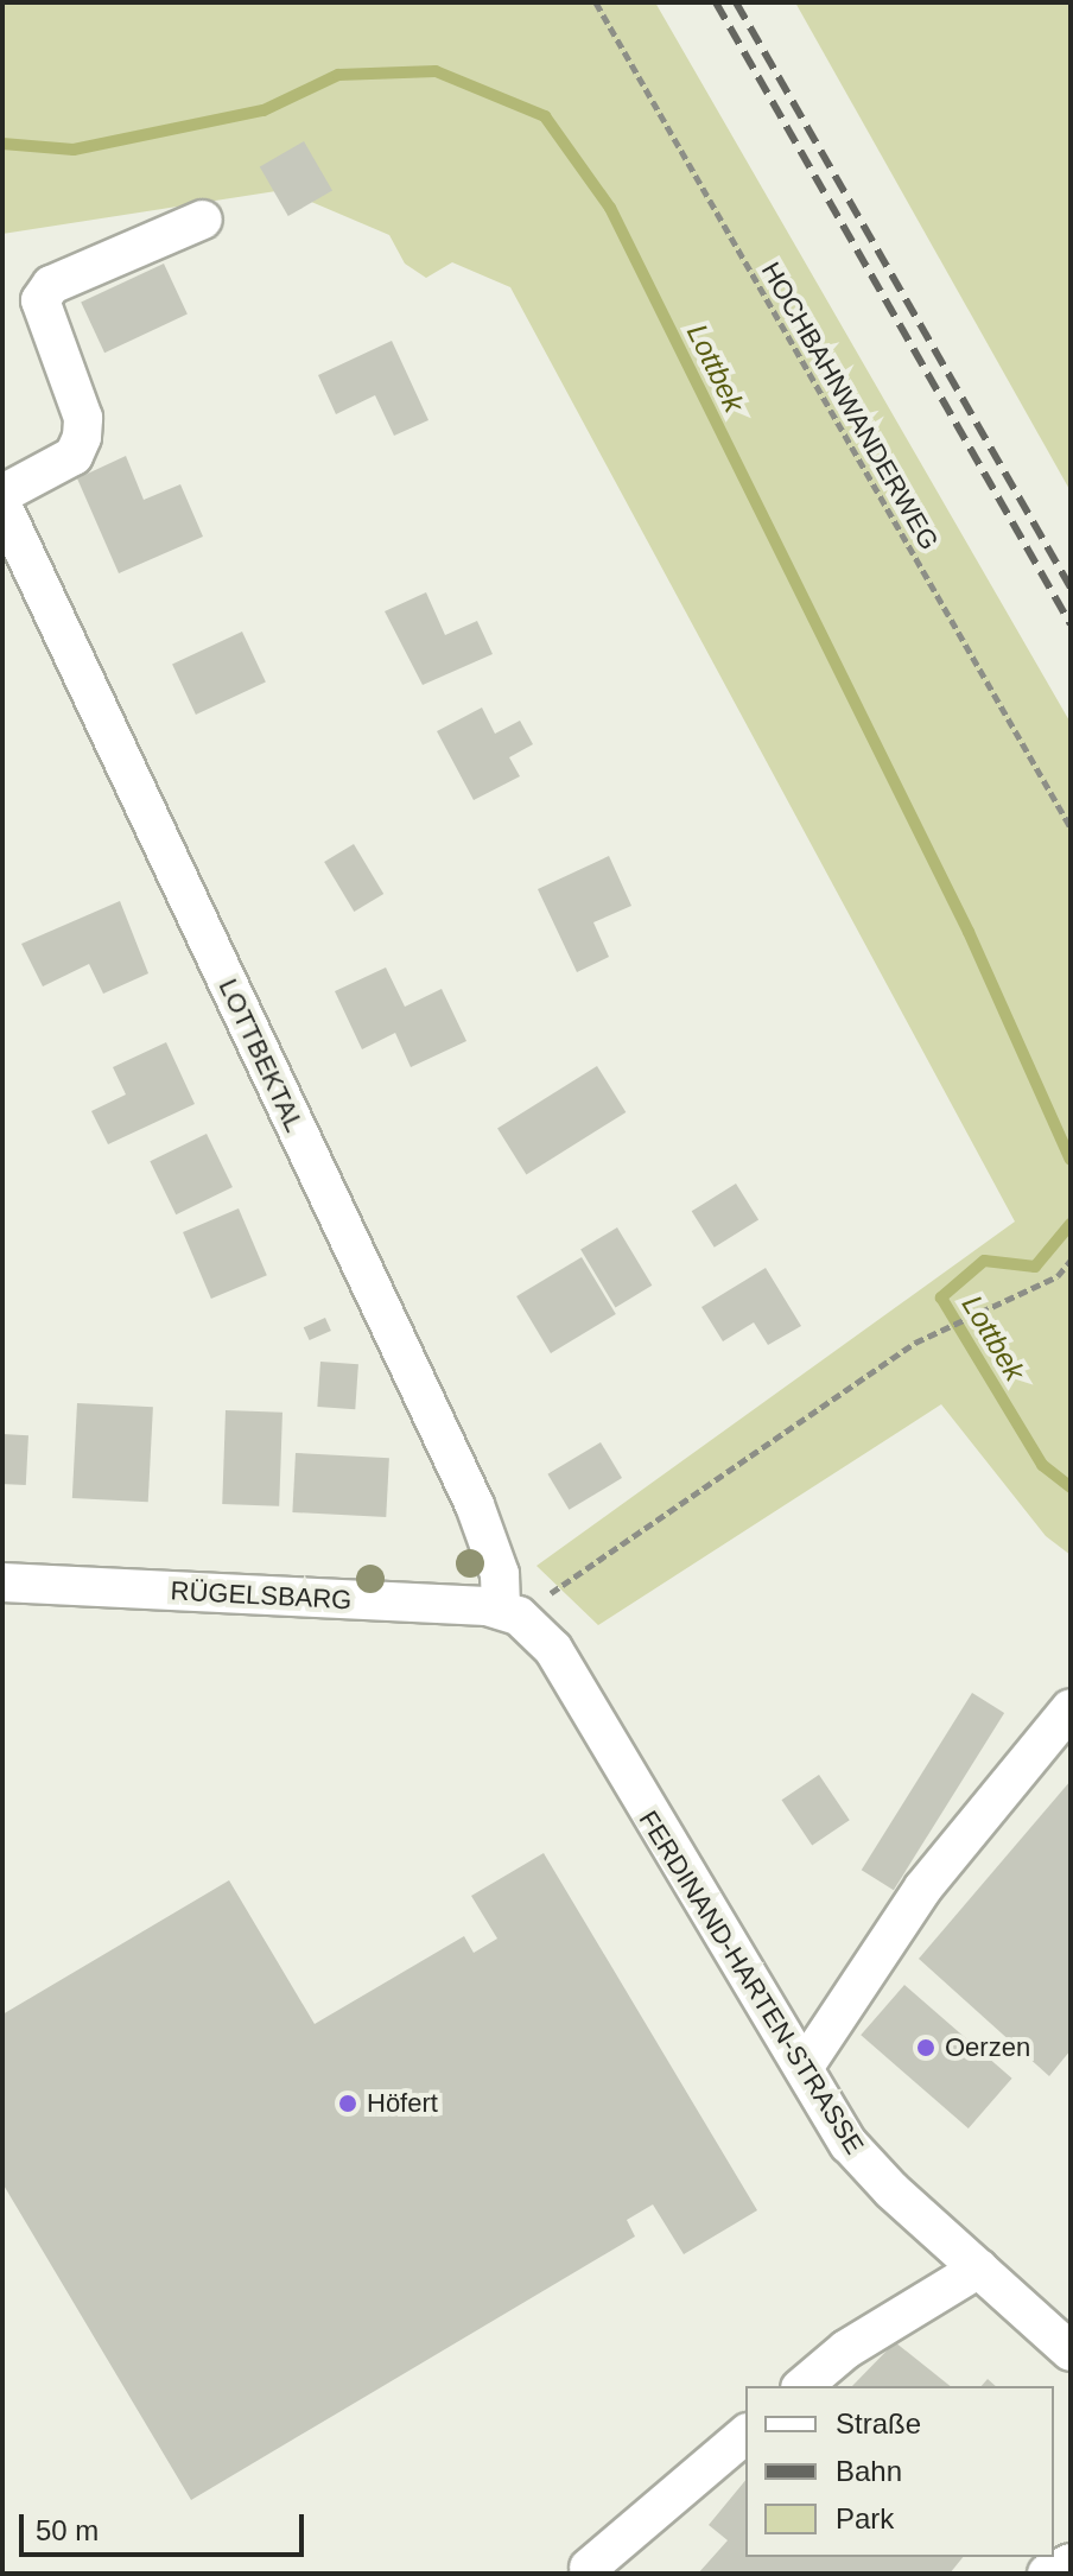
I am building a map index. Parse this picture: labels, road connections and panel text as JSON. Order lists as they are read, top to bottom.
{
  "streets": {
    "street": ["LOTTBEKTAL", "RÜGELSBARG", "FERDINAND-HARTEN-STRASSE"],
    "path": ["HOCHBAHNWANDERWEG"]
  },
  "crossings": [
    ["LOTTBEKTAL", "RÜGELSBARG"],
    ["LOTTBEKTAL", "FERDINAND-HARTEN-STRASSE"],
    ["RÜGELSBARG", "FERDINAND-HARTEN-STRASSE"]
  ],
  "water": ["Lottbek"],
  "places": ["Oerzen", "Höfert"],
  "legend": ["Straße", "Bahn", "Park"],
  "scale_bar": "50 m"
}
